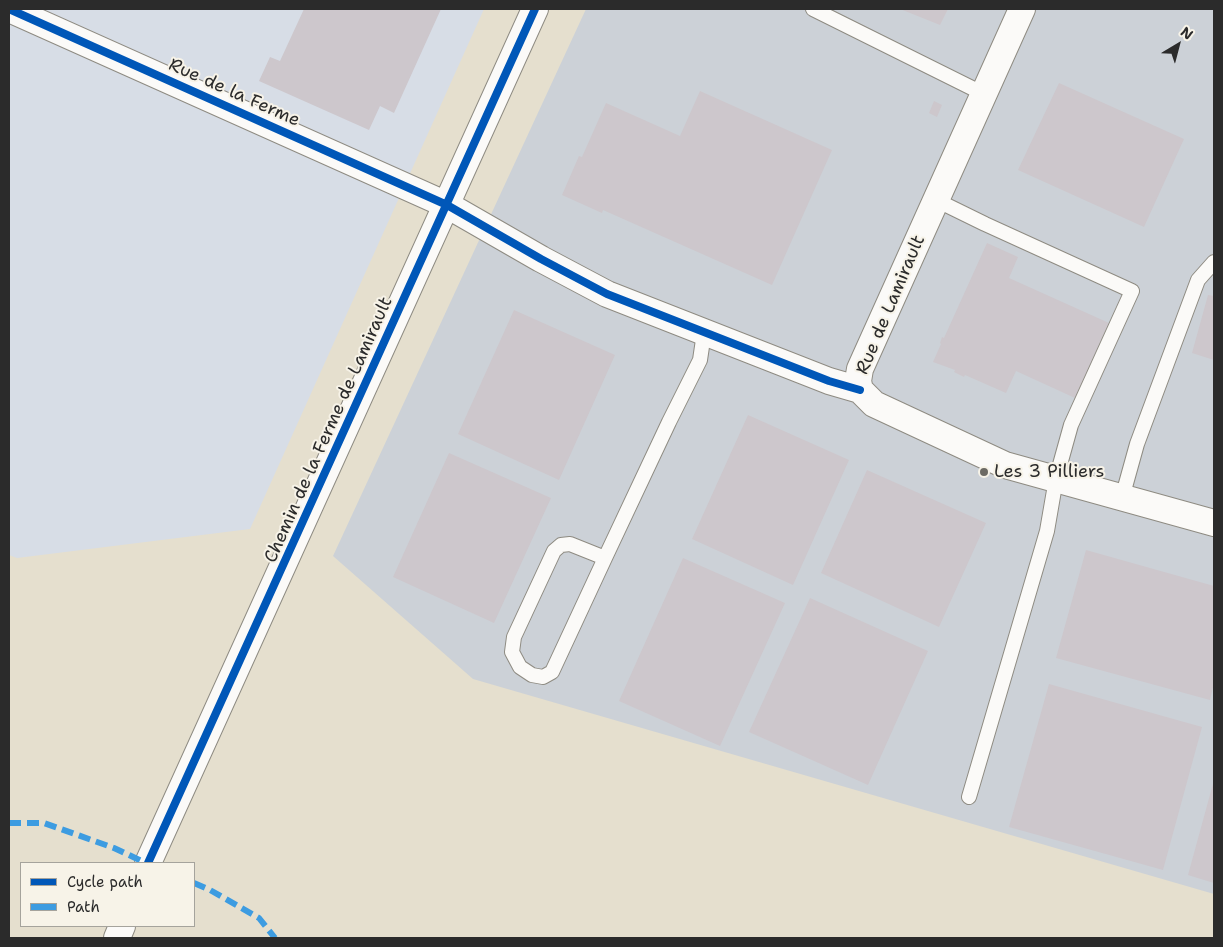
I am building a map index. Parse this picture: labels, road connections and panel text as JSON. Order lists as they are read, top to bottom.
{
  "streets": {
    "street": ["Rue de la Ferme", "Rue de Lamirault", "Chemin de la Ferme de Lamirault"]
  },
  "crossings": [
    ["Rue de la Ferme", "Rue de Lamirault"],
    ["Rue de la Ferme", "Chemin de la Ferme de Lamirault"]
  ],
  "places": ["Les 3 Pilliers"],
  "legend": ["Cycle path", "Path"],
  "north": "top right"
}
